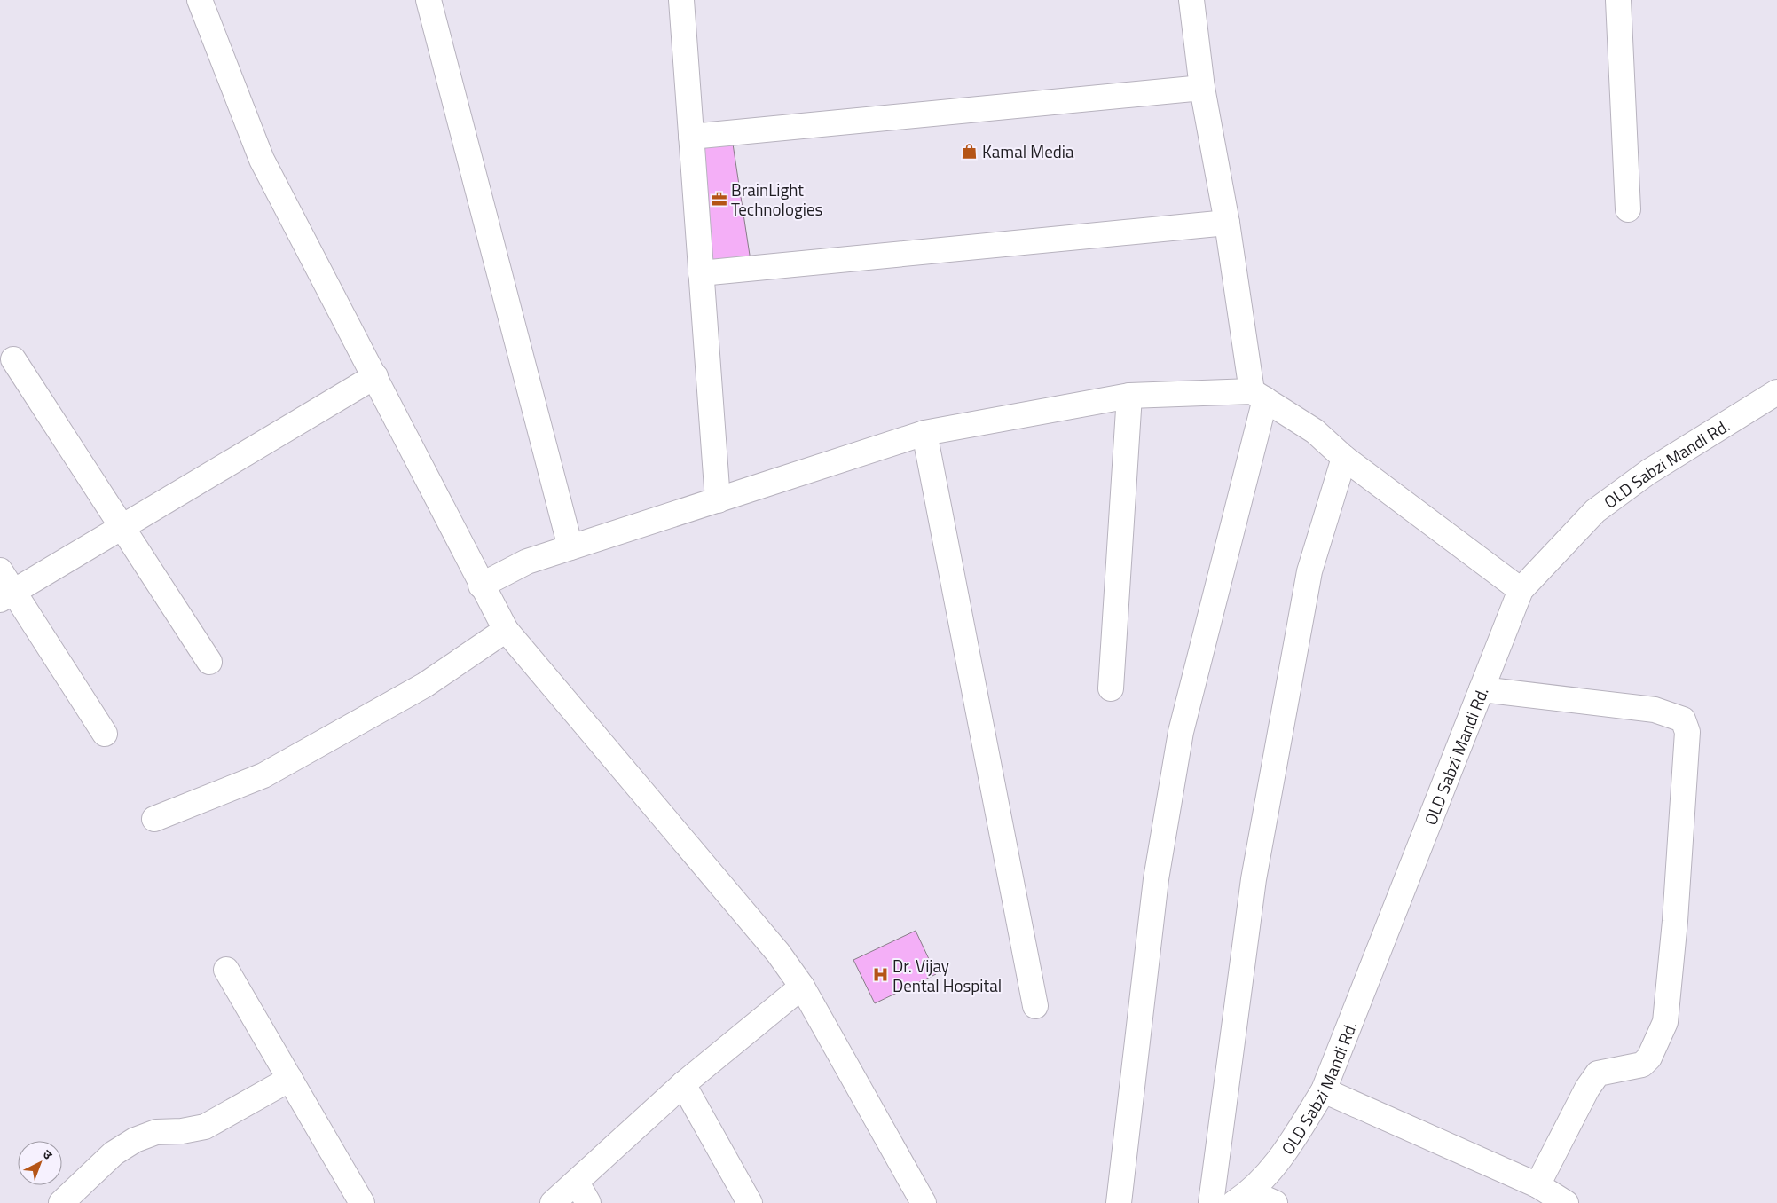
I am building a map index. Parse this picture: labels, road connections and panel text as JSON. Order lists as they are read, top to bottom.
{
  "streets": {
    "street": ["OLD Sabzi Mandi Rd."]
  },
  "places": {
    "shop": ["Kamal Media"],
    "office": ["BrainLight Technologies"],
    "hospital": ["Dr. Vijay Dental Hospital"]
  },
  "north": "top right"
}
